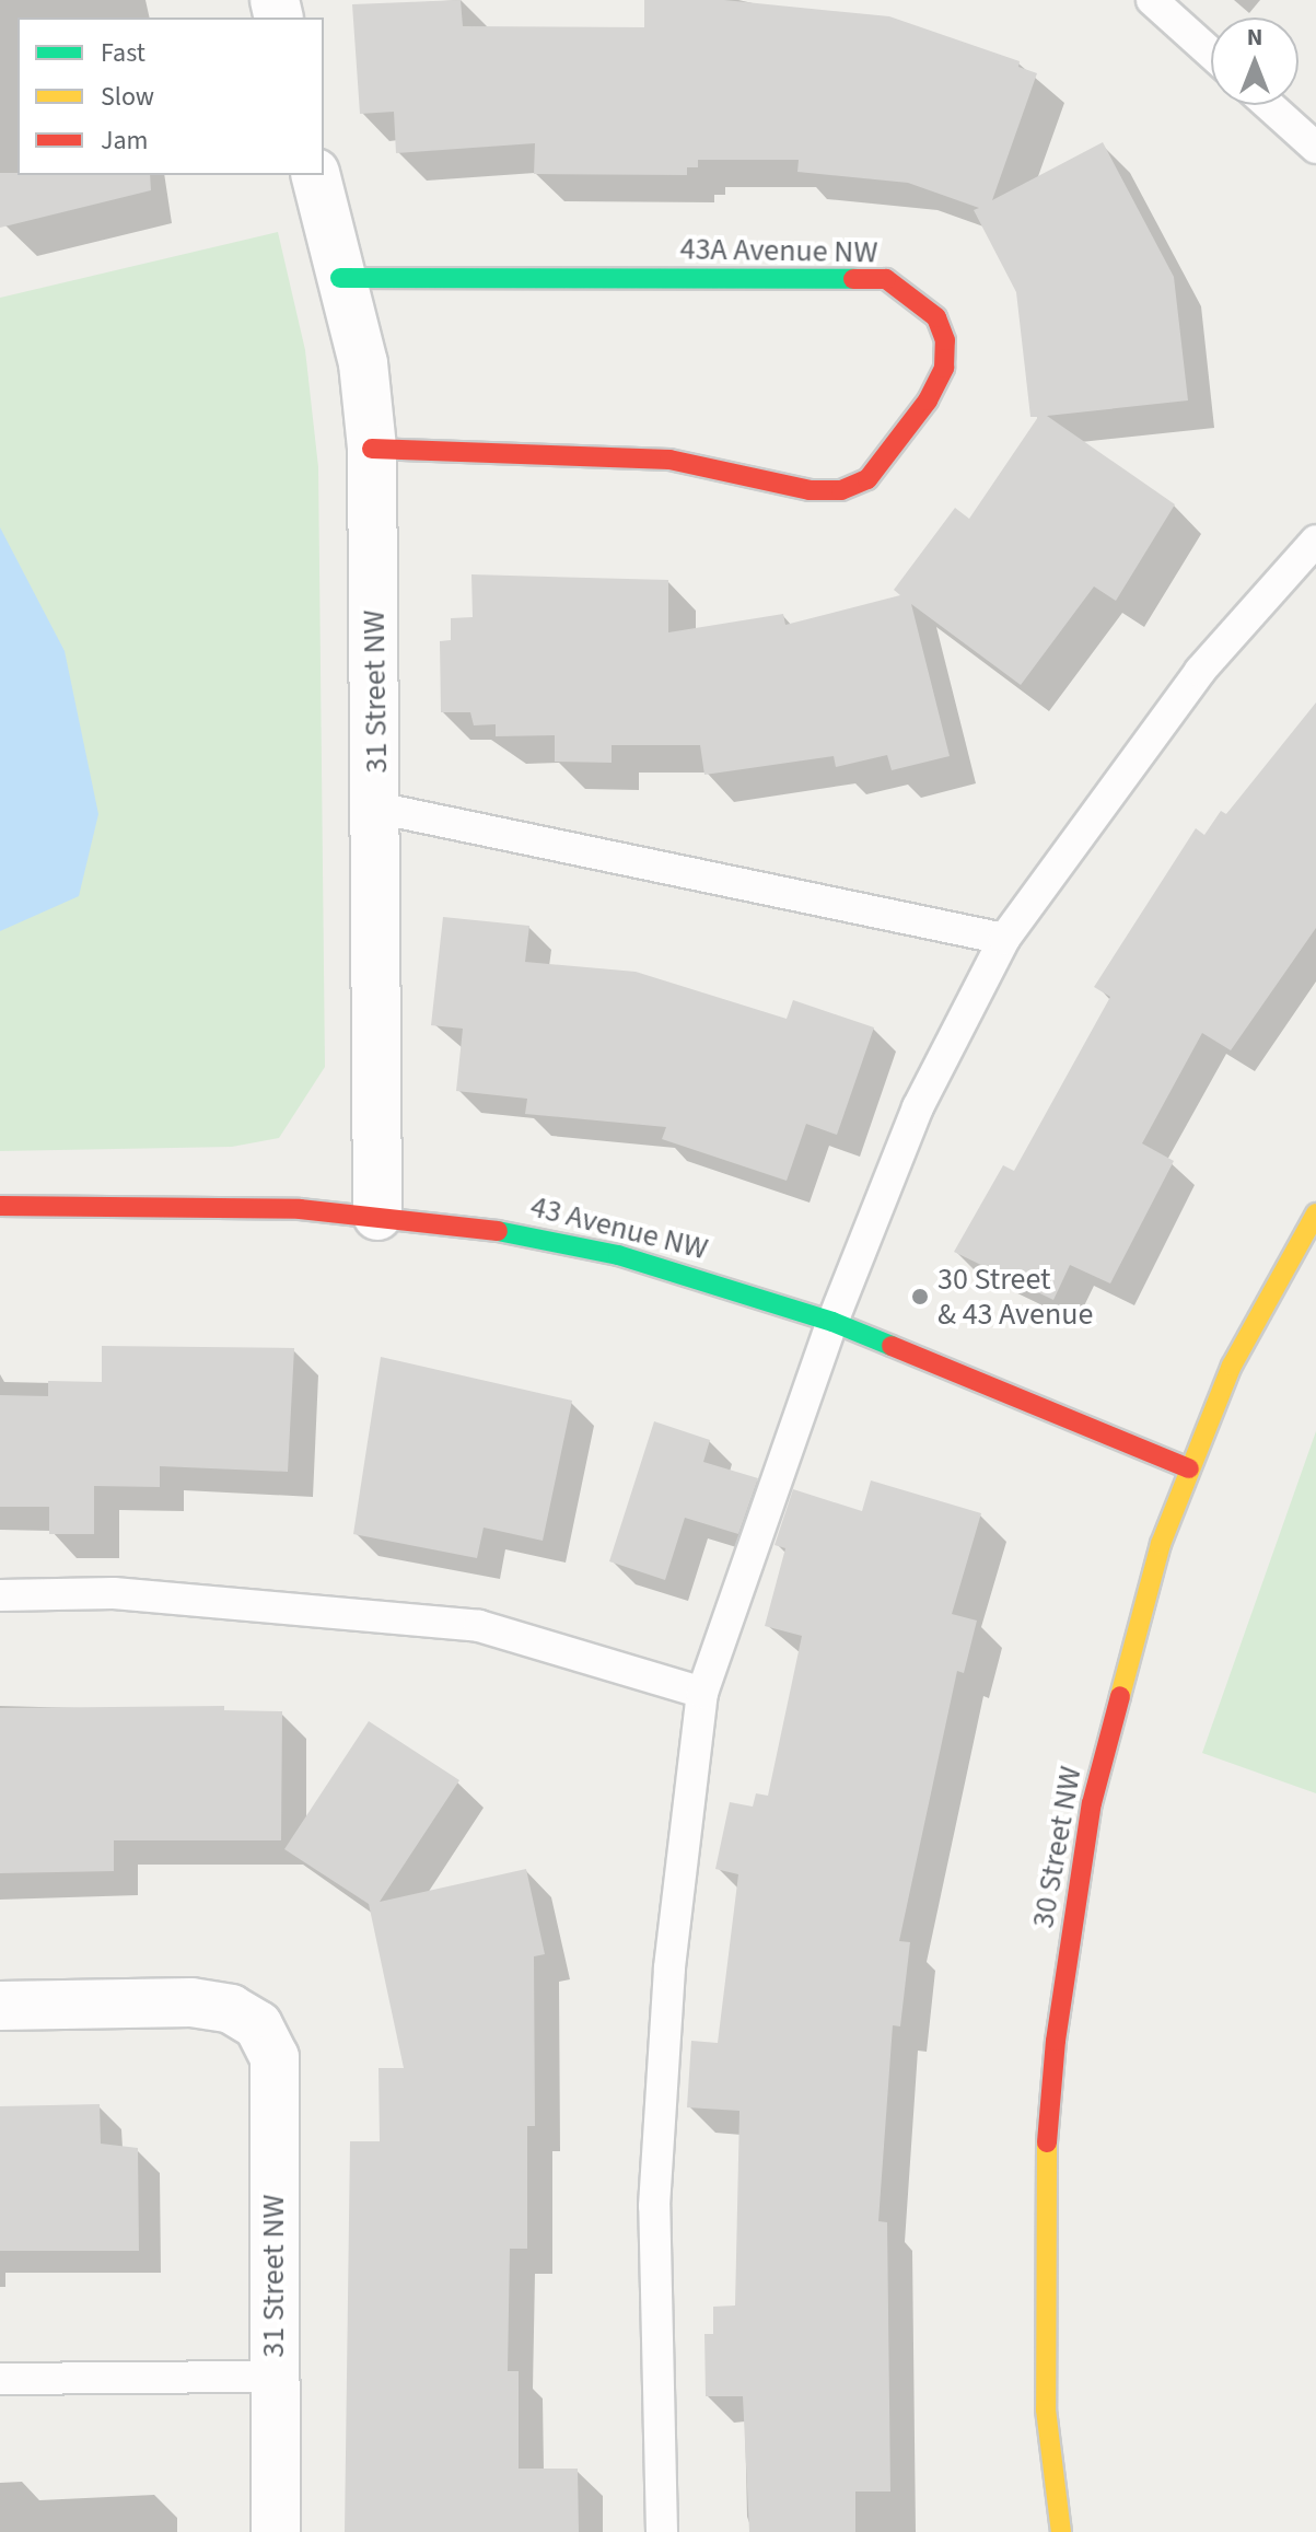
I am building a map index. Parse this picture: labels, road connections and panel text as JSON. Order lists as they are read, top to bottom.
{
  "streets": {
    "street": [
      "43A Avenue NW",
      "31 Street NW",
      "43 Avenue NW",
      "30 Street NW"
    ]
  },
  "crossings": [
    ["43A Avenue NW", "31 Street NW"],
    ["31 Street NW", "43 Avenue NW"],
    ["43 Avenue NW", "30 Street NW"]
  ],
  "places": ["30 Street & 43 Avenue"],
  "legend": ["Fast", "Slow", "Jam"],
  "north": "top"
}
